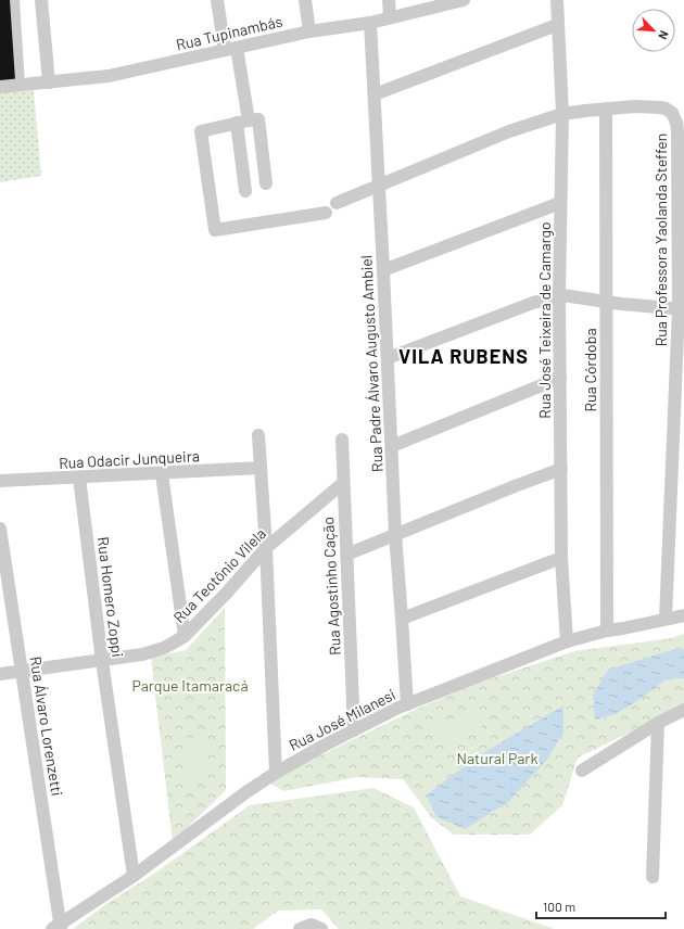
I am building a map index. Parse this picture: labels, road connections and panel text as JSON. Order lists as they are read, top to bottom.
{
  "streets": {
    "street": [
      "Rua Tupinambás",
      "Rua Professora Yaolanda Steffen",
      "Rua José Teixeira de Camargo",
      "Rua Padre Álvaro Augusto Ambiel",
      "Rua Córdoba",
      "Rua Odacir Junqueira",
      "Rua Teotônio Vilela",
      "Rua Agostinho Cação",
      "Rua Homero Zoppi",
      "Rua José Milanesi",
      "Rua Álvaro Lorenzetti"
    ]
  },
  "crossings": [
    ["Rua Tupinambás", "Rua Padre Álvaro Augusto Ambiel"],
    ["Rua Professora Yaolanda Steffen", "Rua José Teixeira de Camargo"],
    ["Rua Professora Yaolanda Steffen", "Rua Padre Álvaro Augusto Ambiel"],
    ["Rua Professora Yaolanda Steffen", "Rua Córdoba"],
    ["Rua Professora Yaolanda Steffen", "Rua José Milanesi"],
    ["Rua José Teixeira de Camargo", "Rua José Milanesi"],
    ["Rua Padre Álvaro Augusto Ambiel", "Rua José Milanesi"],
    ["Rua Córdoba", "Rua José Milanesi"],
    ["Rua Odacir Junqueira", "Rua Homero Zoppi"],
    ["Rua Teotônio Vilela", "Rua Agostinho Cação"],
    ["Rua Teotônio Vilela", "Rua Homero Zoppi"],
    ["Rua Teotônio Vilela", "Rua Álvaro Lorenzetti"],
    ["Rua Agostinho Cação", "Rua José Milanesi"],
    ["Rua Homero Zoppi", "Rua José Milanesi"],
    ["Rua José Milanesi", "Rua Álvaro Lorenzetti"]
  ],
  "districts": ["VILA RUBENS"],
  "parks": ["Parque Itamaracá", "Natural Park"],
  "scale_bar": "100 m",
  "north": "bottom right"
}
